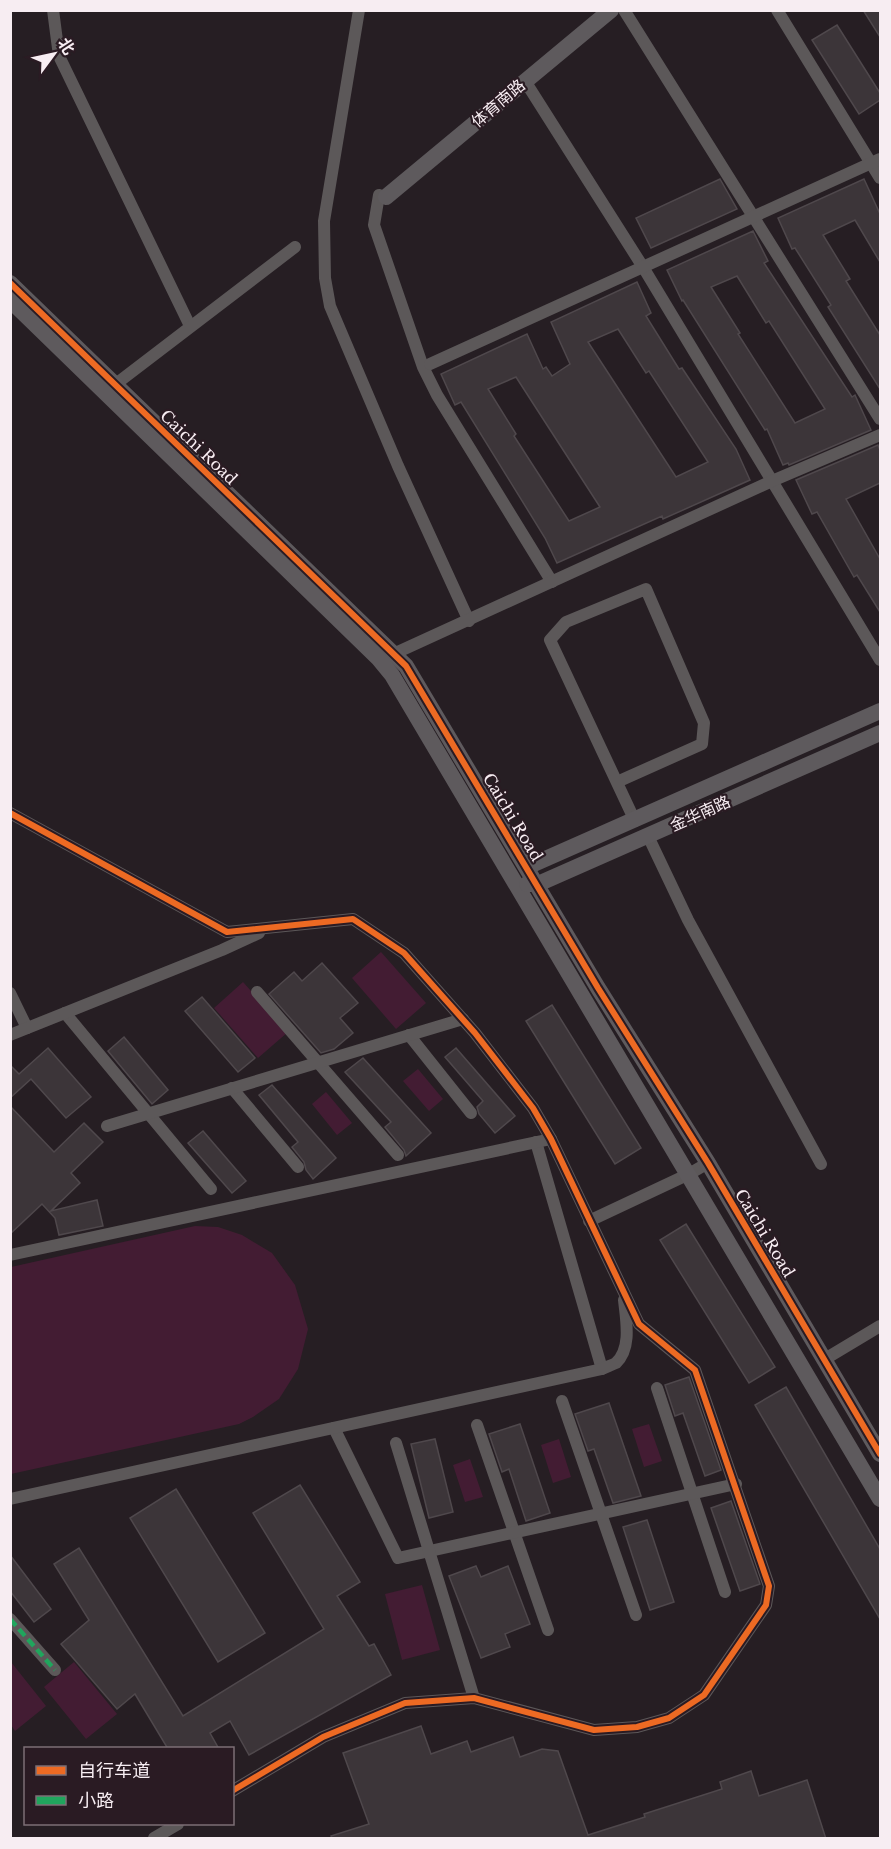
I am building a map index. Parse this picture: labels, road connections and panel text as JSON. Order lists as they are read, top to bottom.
{
  "streets": {
    "street": ["体育南路", "Caichi Road", "金华南路"]
  },
  "crossings": [
    ["Caichi Road", "金华南路"]
  ],
  "legend": ["自行车道", "小路"],
  "north": "top right"
}
